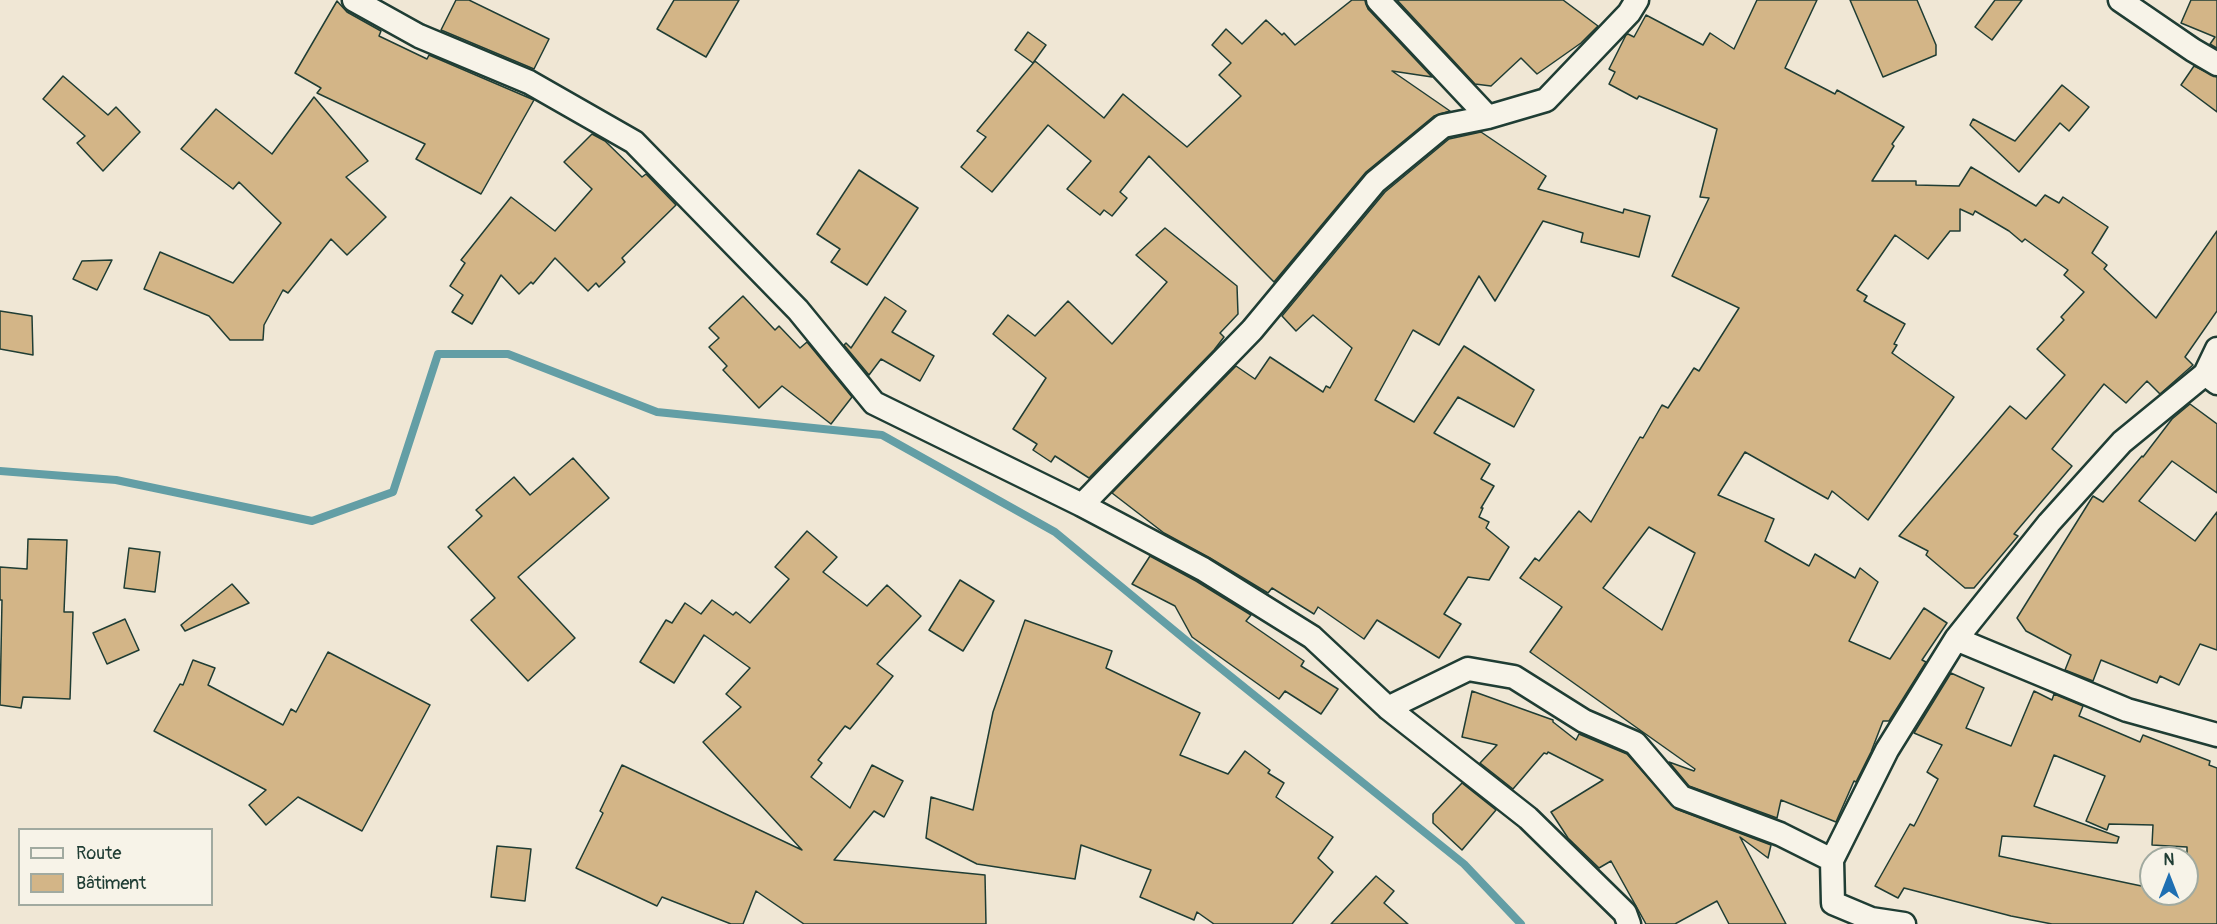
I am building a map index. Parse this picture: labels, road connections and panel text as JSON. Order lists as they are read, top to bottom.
{
  "legend": ["Route", "Bâtiment"],
  "north": "top"
}
